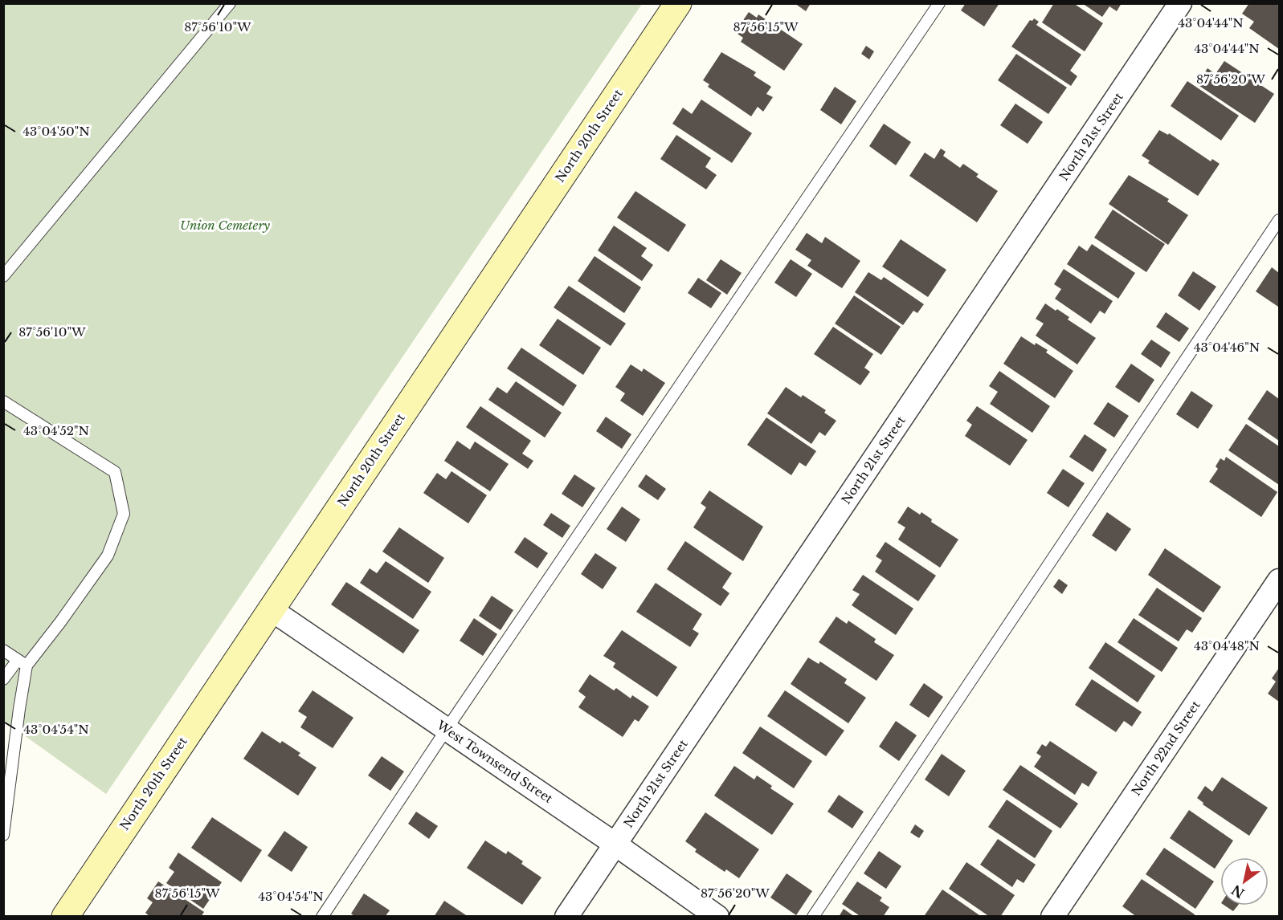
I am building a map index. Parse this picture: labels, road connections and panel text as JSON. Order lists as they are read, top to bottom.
{
  "streets": {
    "main road": ["North 20th Street"],
    "street": ["North 21st Street", "North 22nd Street", "West Townsend Street"]
  },
  "crossings": [
    ["North 20th Street", "West Townsend Street"],
    ["North 21st Street", "West Townsend Street"]
  ],
  "parks": ["Union Cemetery"],
  "north": "bottom left",
  "coordinates": [
    "43°04'44\"N",
    "87°56'10\"W",
    "87°56'15\"W",
    "87°56'20\"W",
    "43°04'50\"N",
    "43°04'46\"N",
    "43°04'52\"N",
    "43°04'48\"N",
    "43°04'54\"N"
  ]
}
